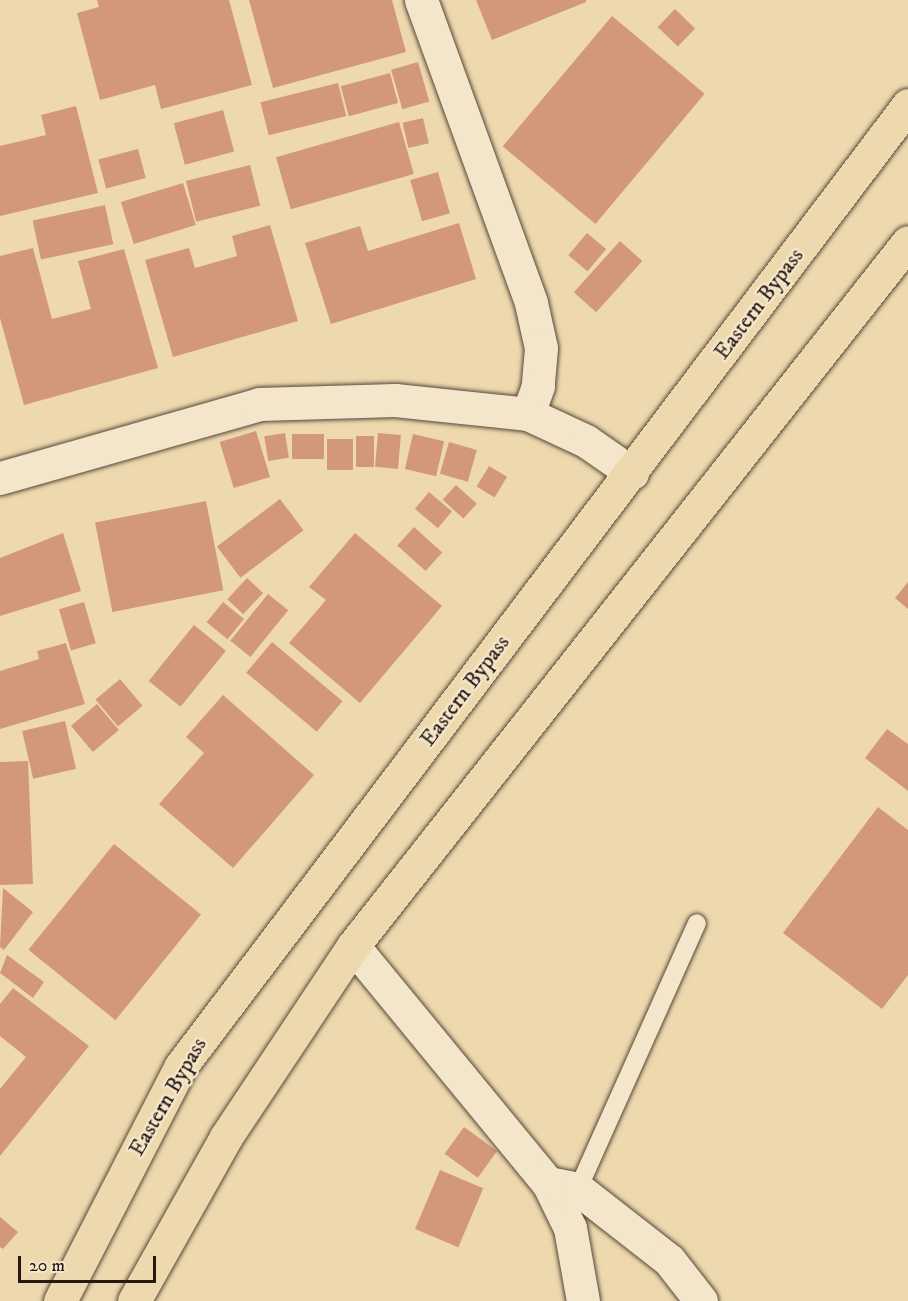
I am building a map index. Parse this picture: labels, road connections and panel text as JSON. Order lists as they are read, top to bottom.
{
  "streets": {
    "highway": ["Eastern Bypass"]
  },
  "scale_bar": "20 m"
}
